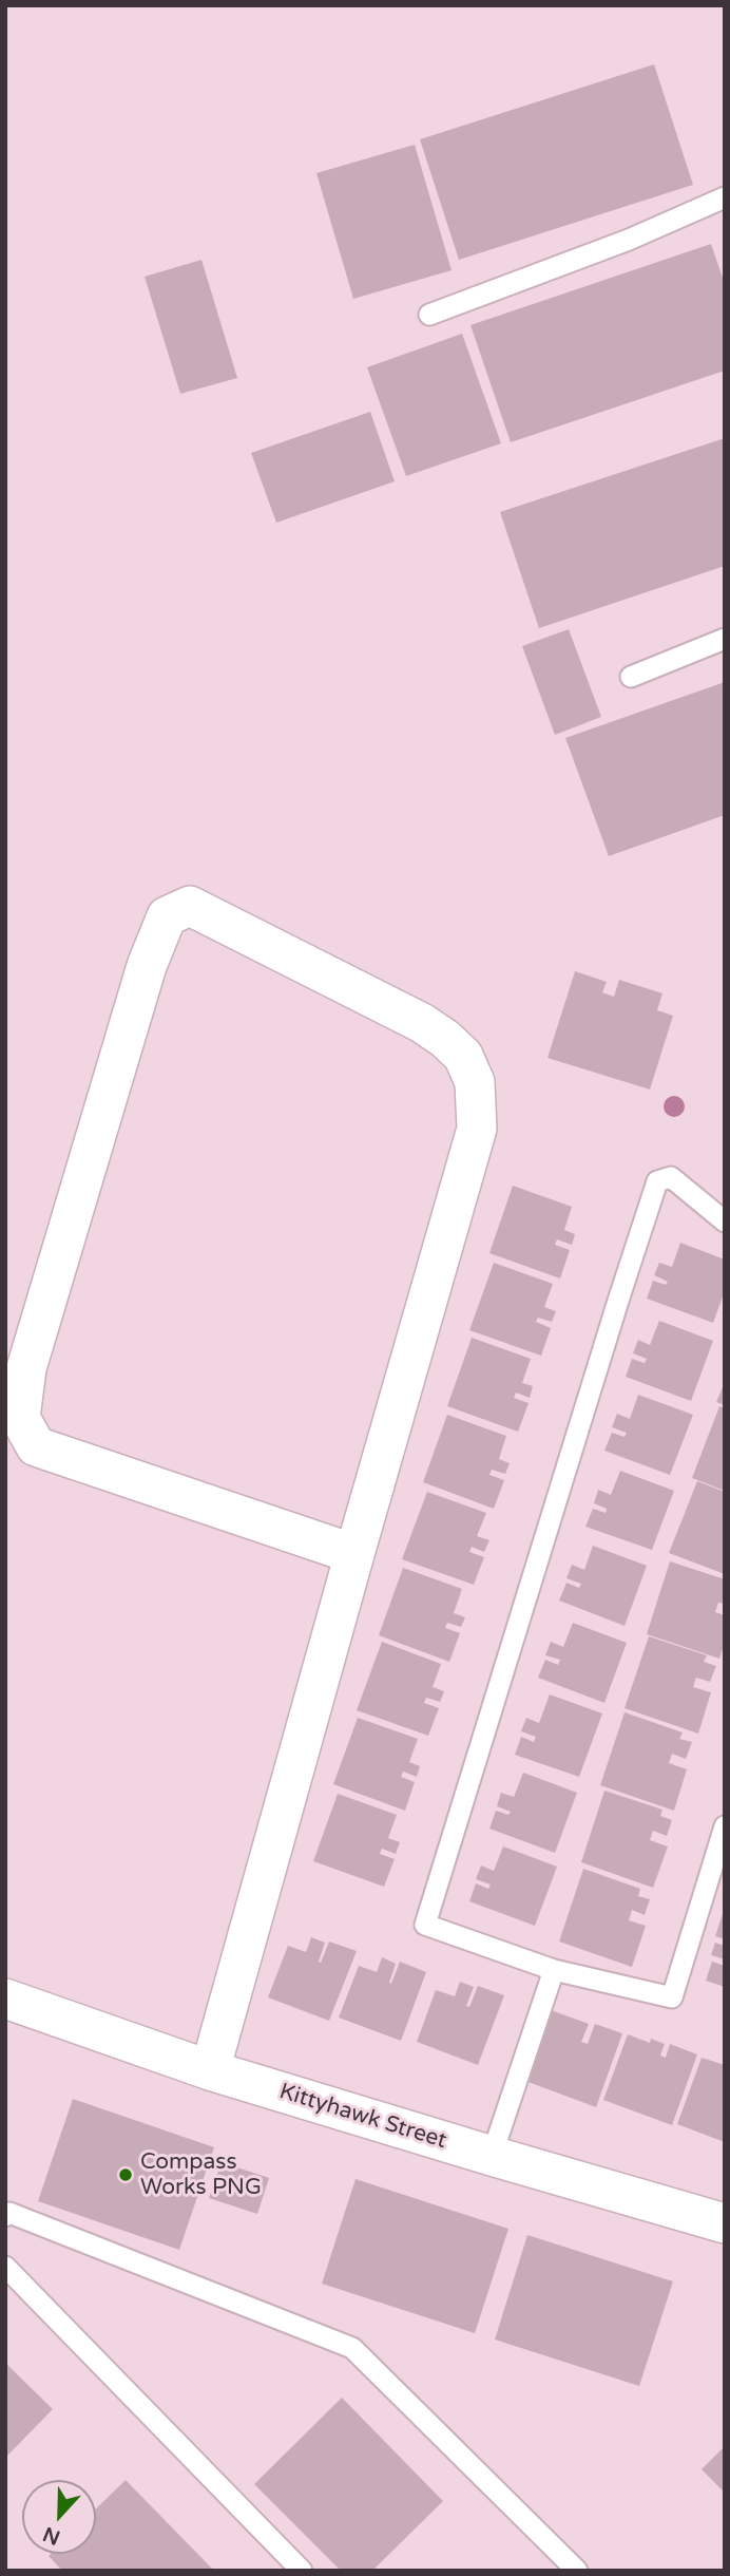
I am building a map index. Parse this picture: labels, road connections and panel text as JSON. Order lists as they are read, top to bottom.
{
  "streets": {
    "street": ["Kittyhawk Street"]
  },
  "places": ["Compass Works PNG"],
  "north": "bottom"
}
